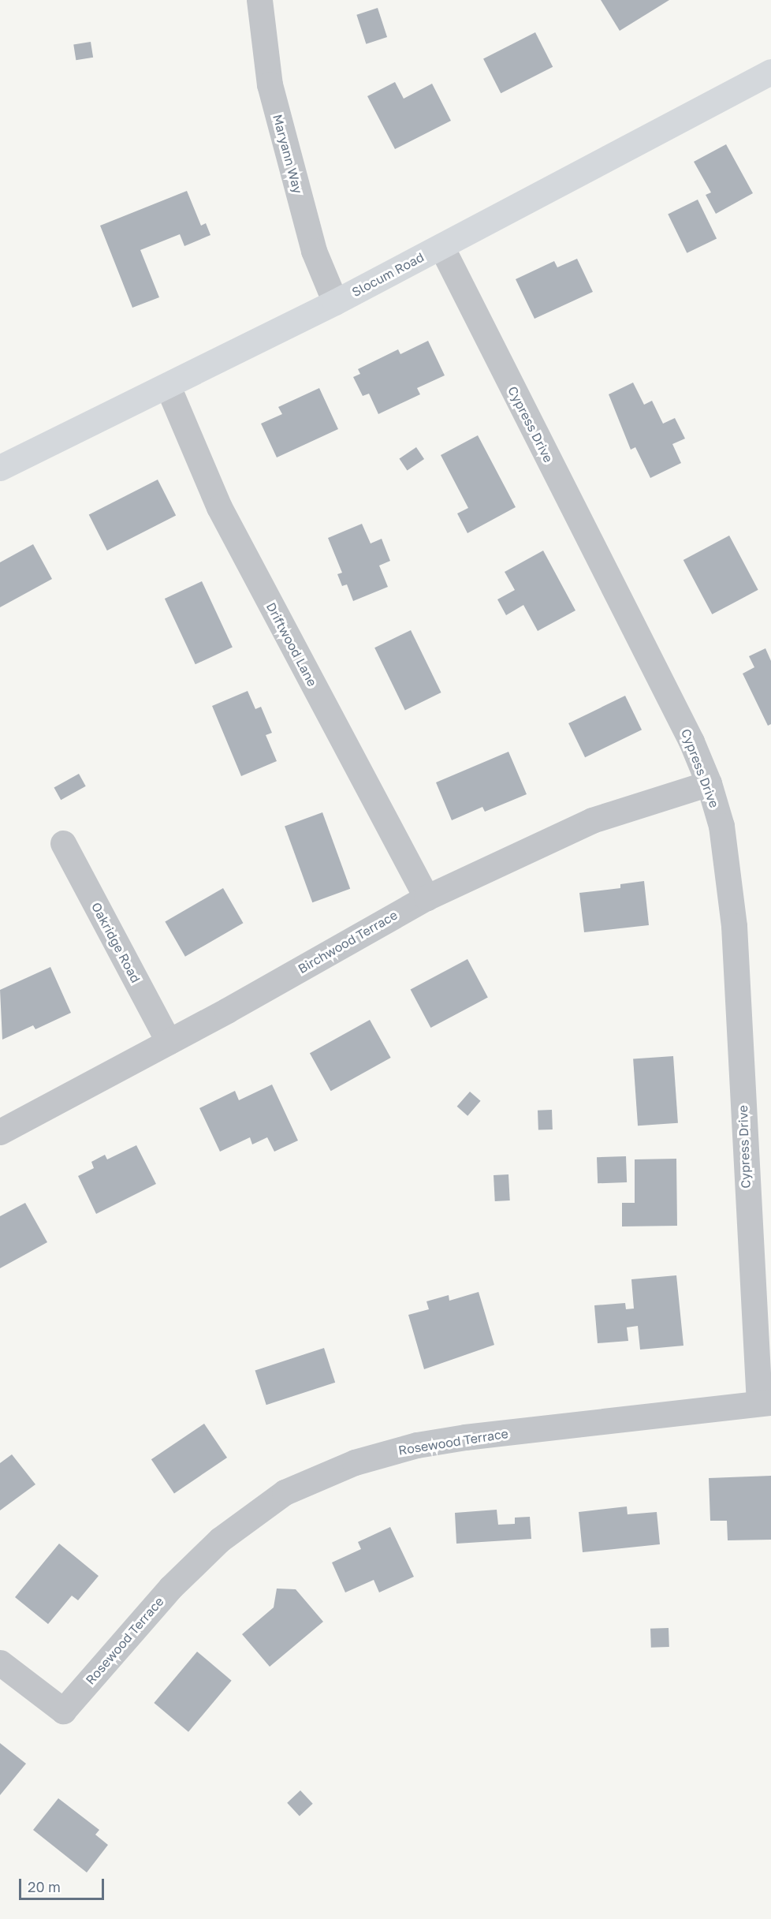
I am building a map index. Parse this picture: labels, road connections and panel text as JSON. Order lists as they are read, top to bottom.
{
  "streets": {
    "main road": ["Slocum Road"],
    "street": [
      "Maryann Way",
      "Cypress Drive",
      "Driftwood Lane",
      "Birchwood Terrace",
      "Oakridge Road",
      "Rosewood Terrace"
    ]
  },
  "crossings": [
    ["Maryann Way", "Slocum Road"],
    ["Slocum Road", "Cypress Drive"],
    ["Slocum Road", "Driftwood Lane"],
    ["Cypress Drive", "Birchwood Terrace"],
    ["Cypress Drive", "Rosewood Terrace"],
    ["Driftwood Lane", "Birchwood Terrace"],
    ["Birchwood Terrace", "Oakridge Road"]
  ],
  "scale_bar": "20 m"
}
